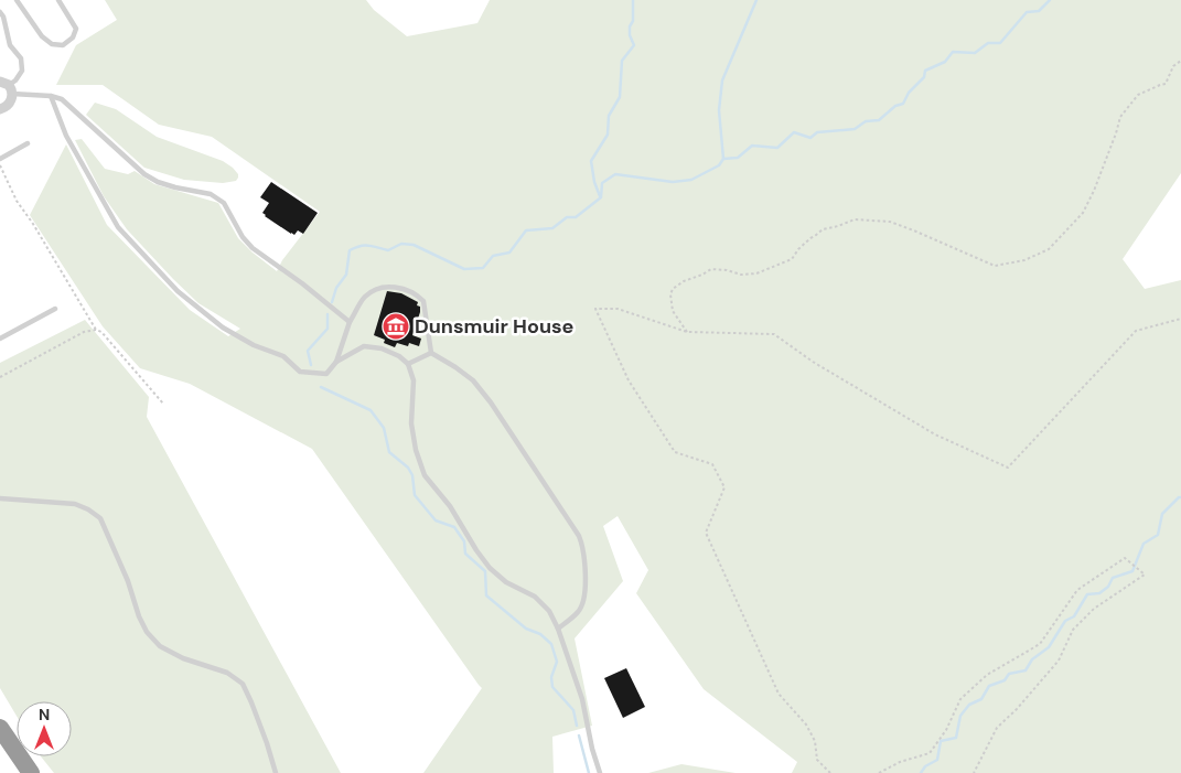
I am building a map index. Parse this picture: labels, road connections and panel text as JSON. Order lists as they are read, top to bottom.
{
  "places": {
    "museum": ["Dunsmuir House"]
  },
  "north": "top"
}
